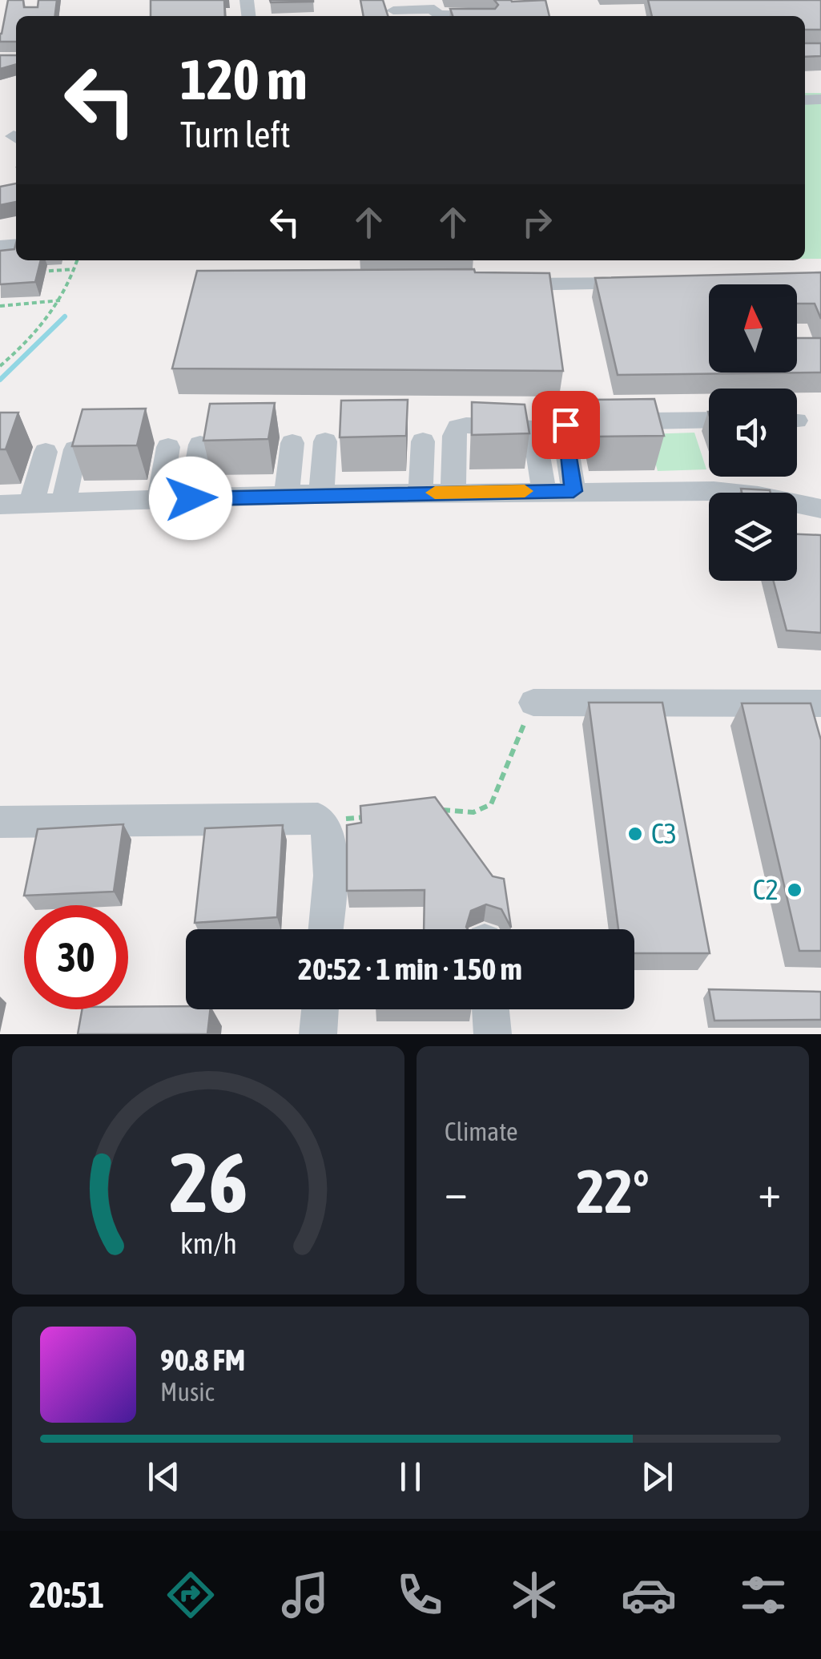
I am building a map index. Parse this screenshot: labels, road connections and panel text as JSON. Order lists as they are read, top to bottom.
{
  "places": ["C3", "C2"],
  "north": "top",
  "page": {
    "turn": ["120 m", "Turn left"],
    "limit": "30",
    "trip": "20:52 · 1 min · 150 m",
    "tile": "Climate",
    "heat": ["−", "22°", "+"],
    "song": ["90.8 FM", "Music"],
    "tabs": "20:51",
    "gauge": ["26", "km/h"]
  }
}
